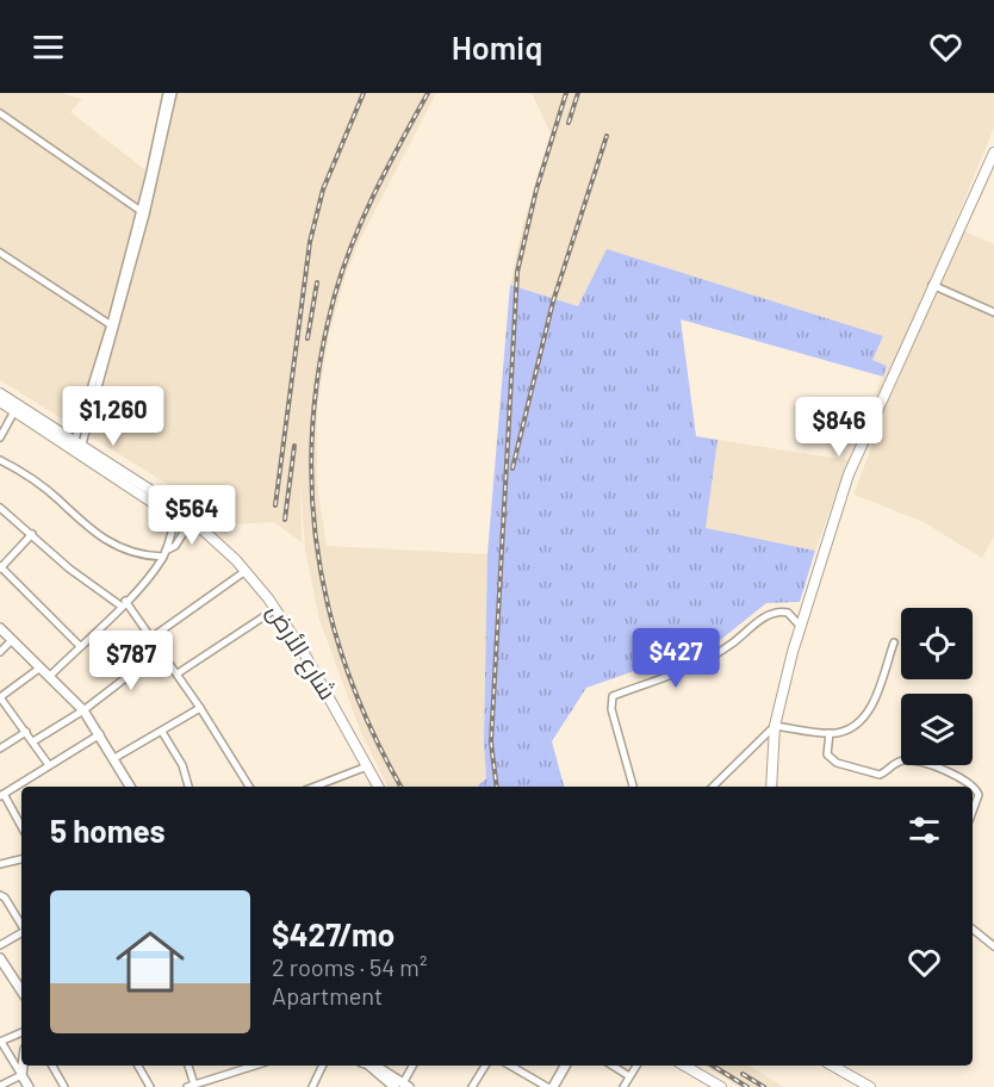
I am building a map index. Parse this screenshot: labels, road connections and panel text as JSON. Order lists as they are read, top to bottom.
{
  "streets": {
    "main road": ["شارع الأرض"]
  },
  "page": {
    "header": "Homiq",
    "price": [
      "$1,260",
      "$846",
      "$564",
      "$427",
      "$787"
    ],
    "heading": "5 homes",
    "list": [
      {
        "name": "$427/mo",
        "note": "2 rooms · 54 m² · Apartment"
      }
    ]
  }
}
